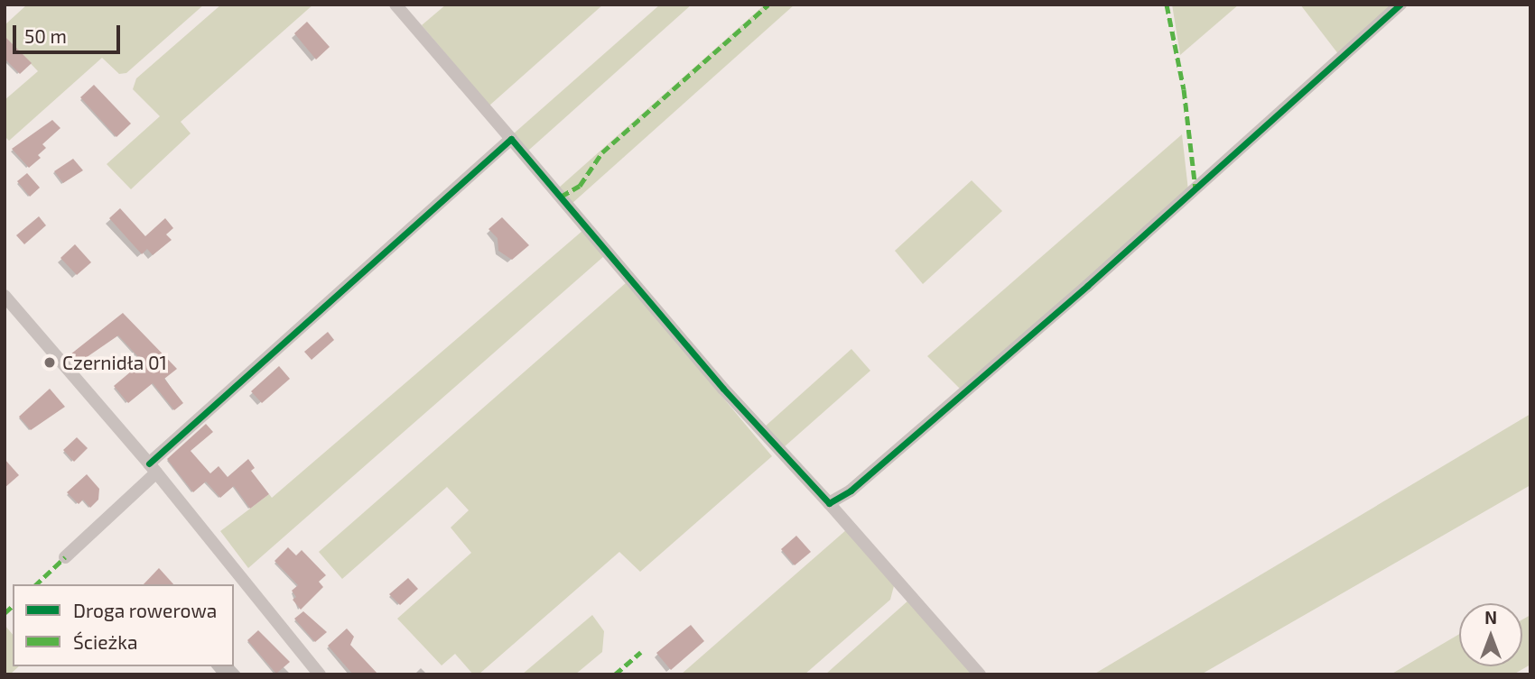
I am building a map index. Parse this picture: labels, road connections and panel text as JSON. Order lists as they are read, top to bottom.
{
  "places": ["Czernidła 01"],
  "legend": ["Droga rowerowa", "Ścieżka"],
  "scale_bar": "50 m",
  "north": "top"
}
